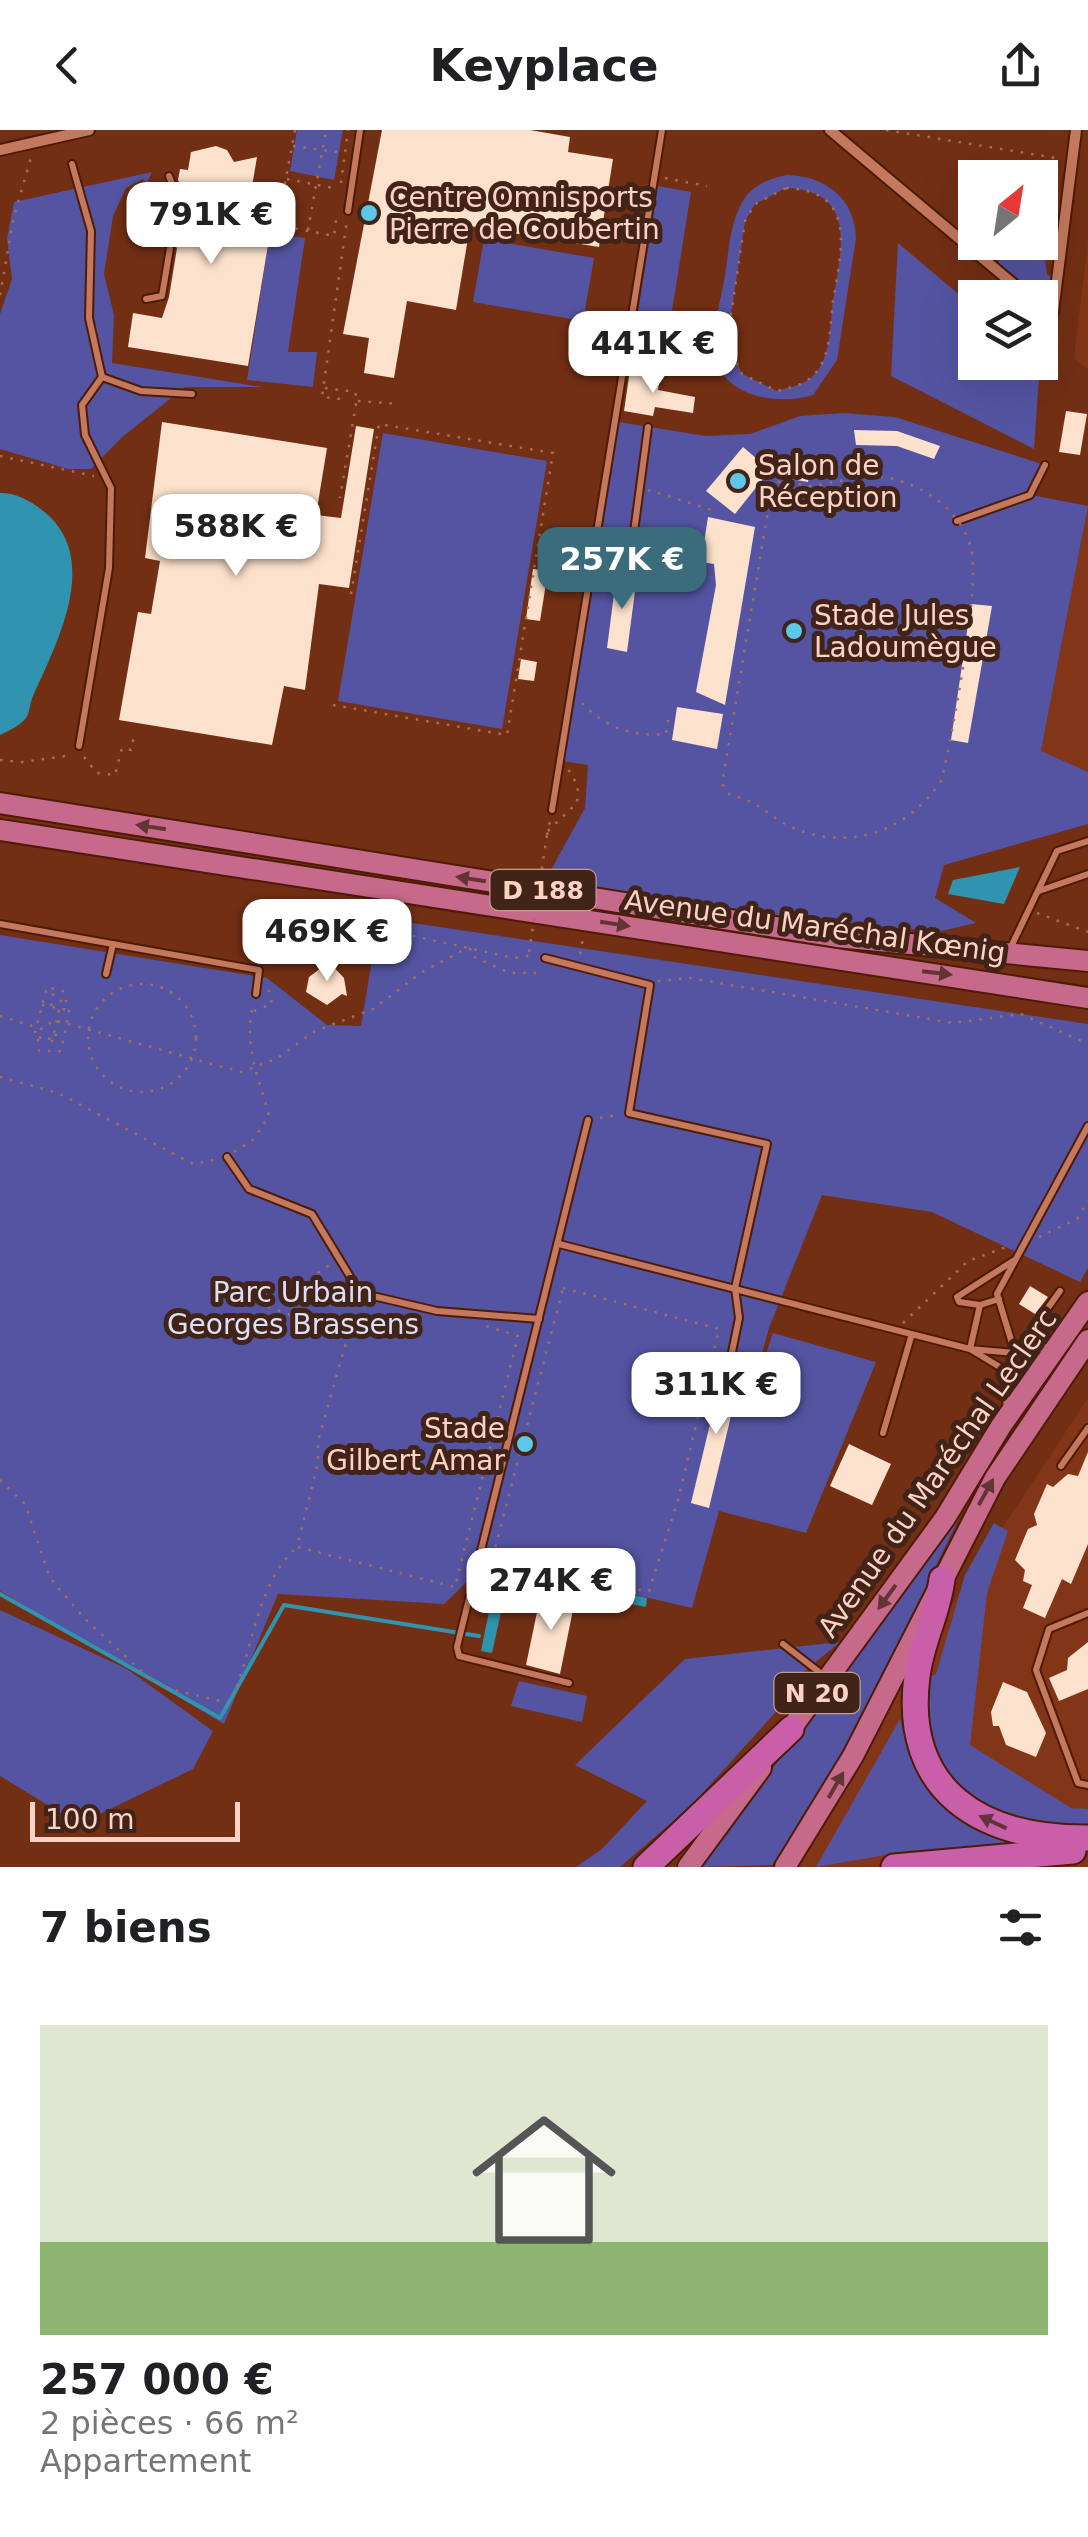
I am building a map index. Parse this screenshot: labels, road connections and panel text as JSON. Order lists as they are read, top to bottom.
{
  "streets": {
    "main road": [
      "D 188",
      "Avenue du Maréchal Kœnig",
      "Avenue du Maréchal Leclerc",
      "N 20"
    ]
  },
  "parks": ["Parc Urbain Georges Brassens"],
  "places": [
    "Centre Omnisports Pierre de Coubertin",
    "Salon de Réception",
    "Stade Jules Ladoumègue",
    "Stade Gilbert Amar"
  ],
  "scale_bar": "100 m",
  "north": "top right",
  "page": {
    "header": "Keyplace",
    "price": [
      "791K €",
      "441K €",
      "588K €",
      "257K €",
      "469K €",
      "311K €",
      "274K €"
    ],
    "scale": "100 m",
    "heading": "7 biens",
    "list": [
      {
        "name": "257 000 €",
        "note": "2 pièces · 66 m² · Appartement"
      }
    ]
  }
}
